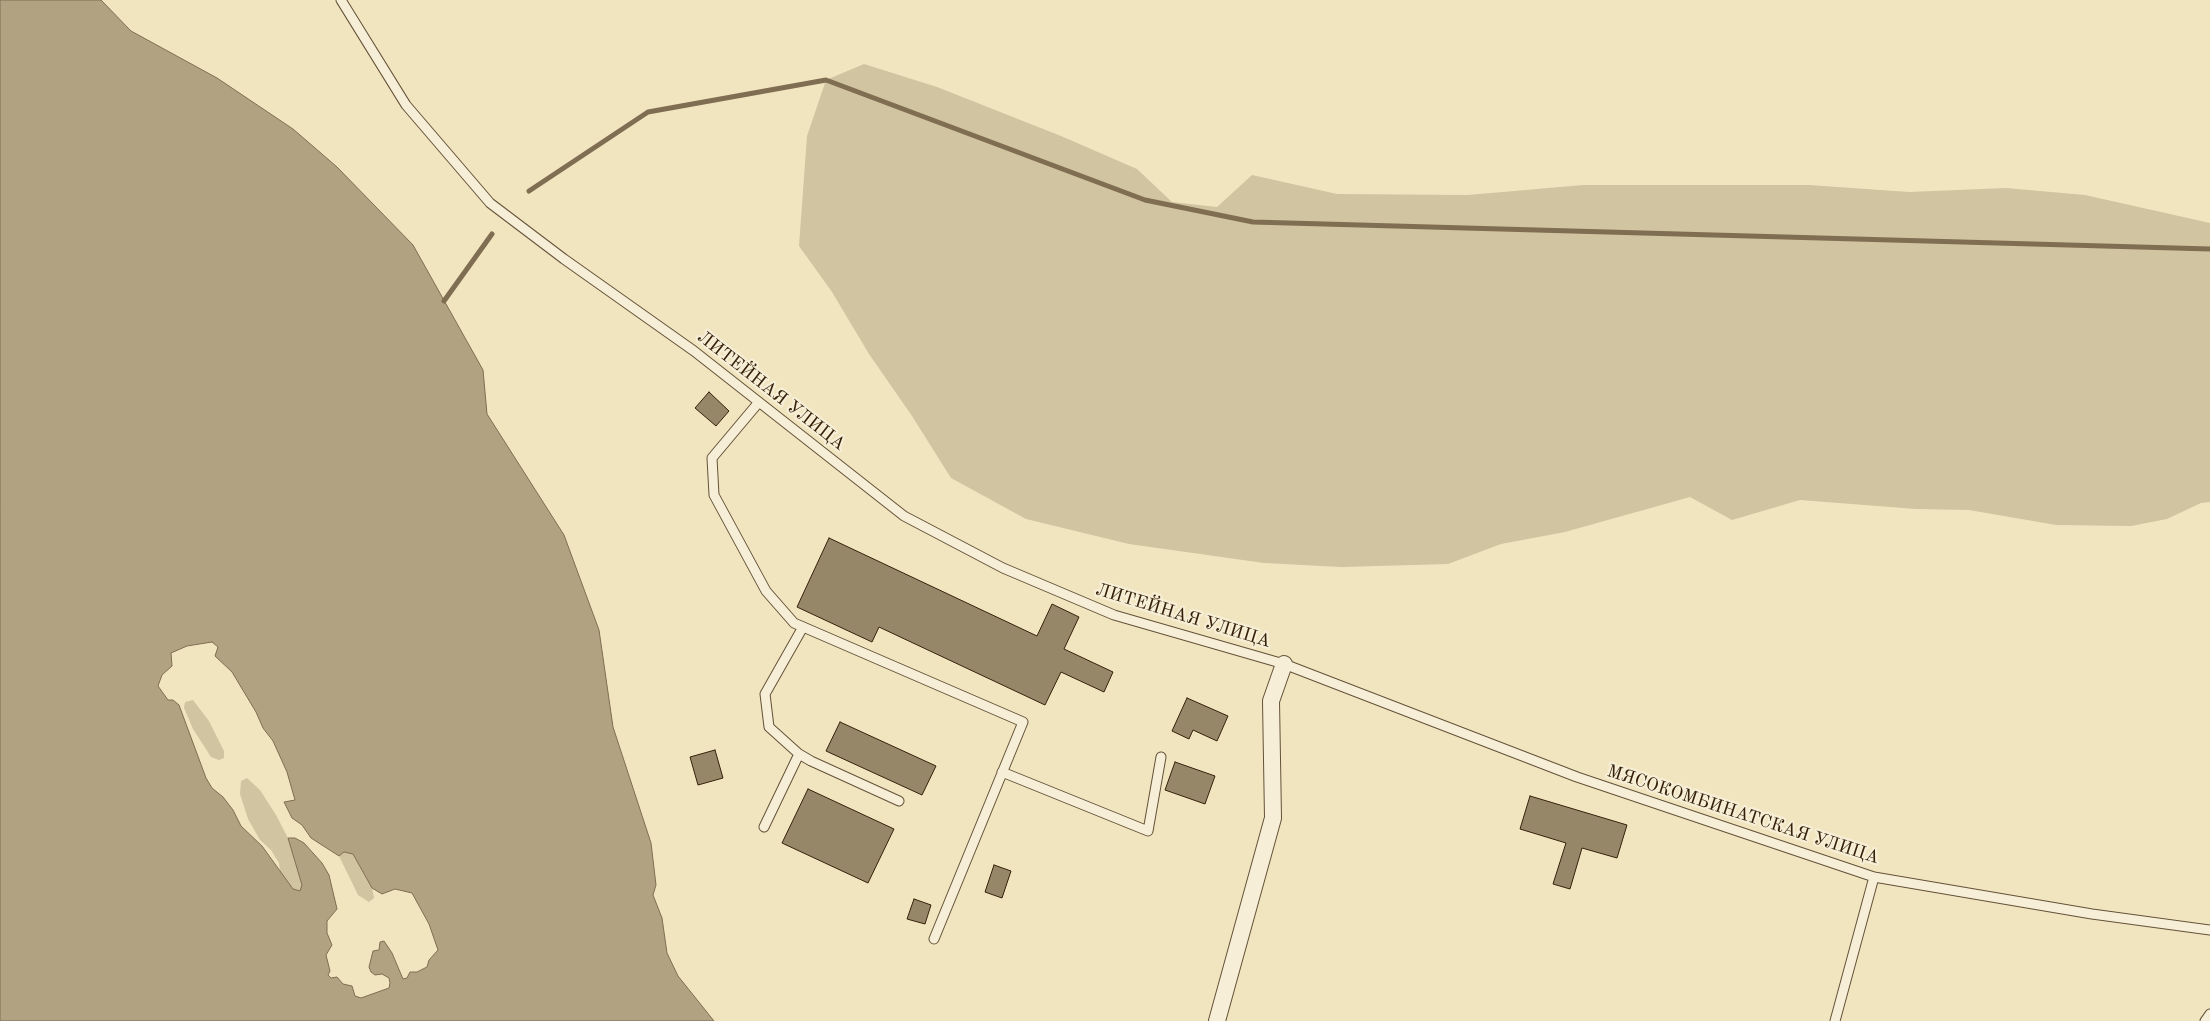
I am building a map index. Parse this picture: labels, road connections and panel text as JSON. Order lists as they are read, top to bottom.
{
  "streets": {
    "lane": ["ЛИТЕЙНАЯ УЛИЦА", "МЯСОКОМБИНАТСКАЯ УЛИЦА"]
  },
  "crossings": [
    ["ЛИТЕЙНАЯ УЛИЦА", "МЯСОКОМБИНАТСКАЯ УЛИЦА"]
  ]
}
